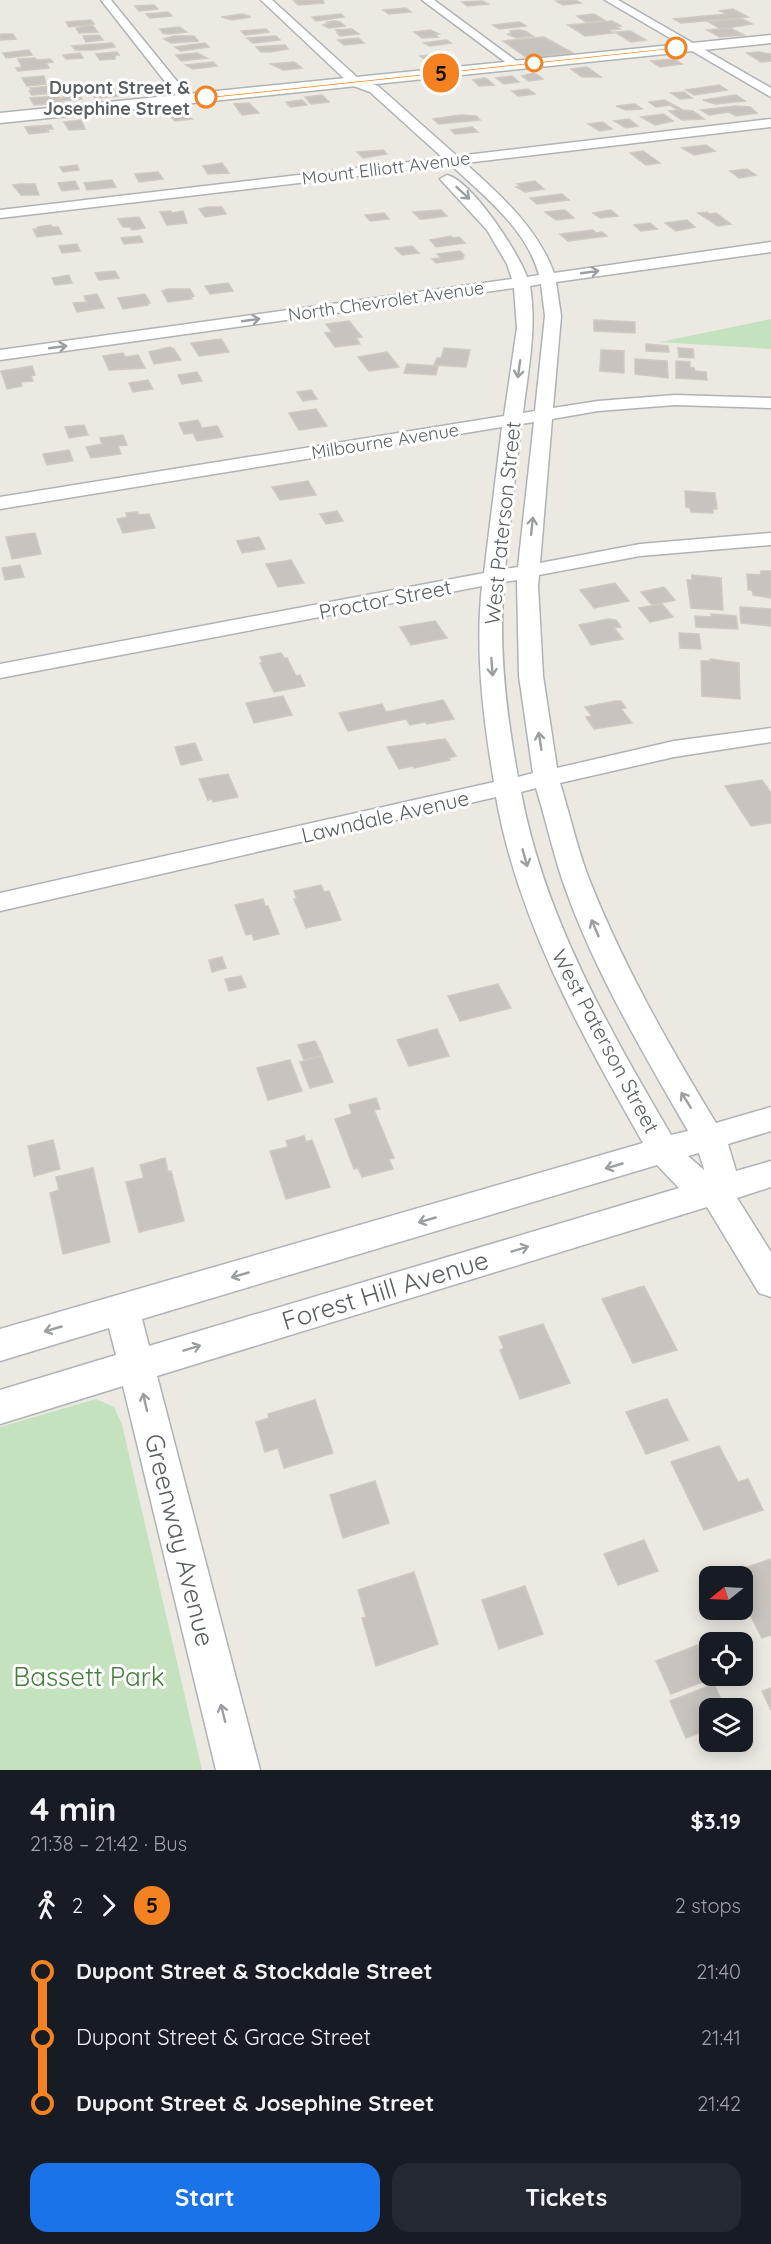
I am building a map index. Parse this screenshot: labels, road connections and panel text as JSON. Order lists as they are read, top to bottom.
{
  "streets": {
    "street": [
      "Mount Elliott Avenue",
      "North Chevrolet Avenue",
      "Milbourne Avenue",
      "West Paterson Street",
      "Proctor Street",
      "Lawndale Avenue",
      "Forest Hill Avenue",
      "Greenway Avenue"
    ]
  },
  "crossings": [
    ["Mount Elliott Avenue", "West Paterson Street"],
    ["North Chevrolet Avenue", "West Paterson Street"],
    ["Milbourne Avenue", "West Paterson Street"],
    ["West Paterson Street", "Proctor Street"],
    ["West Paterson Street", "Lawndale Avenue"],
    ["West Paterson Street", "Forest Hill Avenue"],
    ["Forest Hill Avenue", "Greenway Avenue"]
  ],
  "one_way": ["Greenway Avenue"],
  "parks": ["Bassett Park"],
  "places": ["Dupont Street & Josephine Street"],
  "lines": ["bus line 5"],
  "north": "left",
  "page": {
    "on_map": "5",
    "heading": ["4 min", "21:38 – 21:42 · Bus", "$3.19"],
    "legs": ["2", "5", "2 stops"],
    "list": [
      {
        "name": "Dupont Street & Stockdale Street",
        "value": "21:40"
      },
      {
        "name": "Dupont Street & Grace Street",
        "value": "21:41"
      },
      {
        "name": "Dupont Street & Josephine Street",
        "value": "21:42"
      }
    ],
    "buttons": ["Start", "Tickets"]
  }
}
